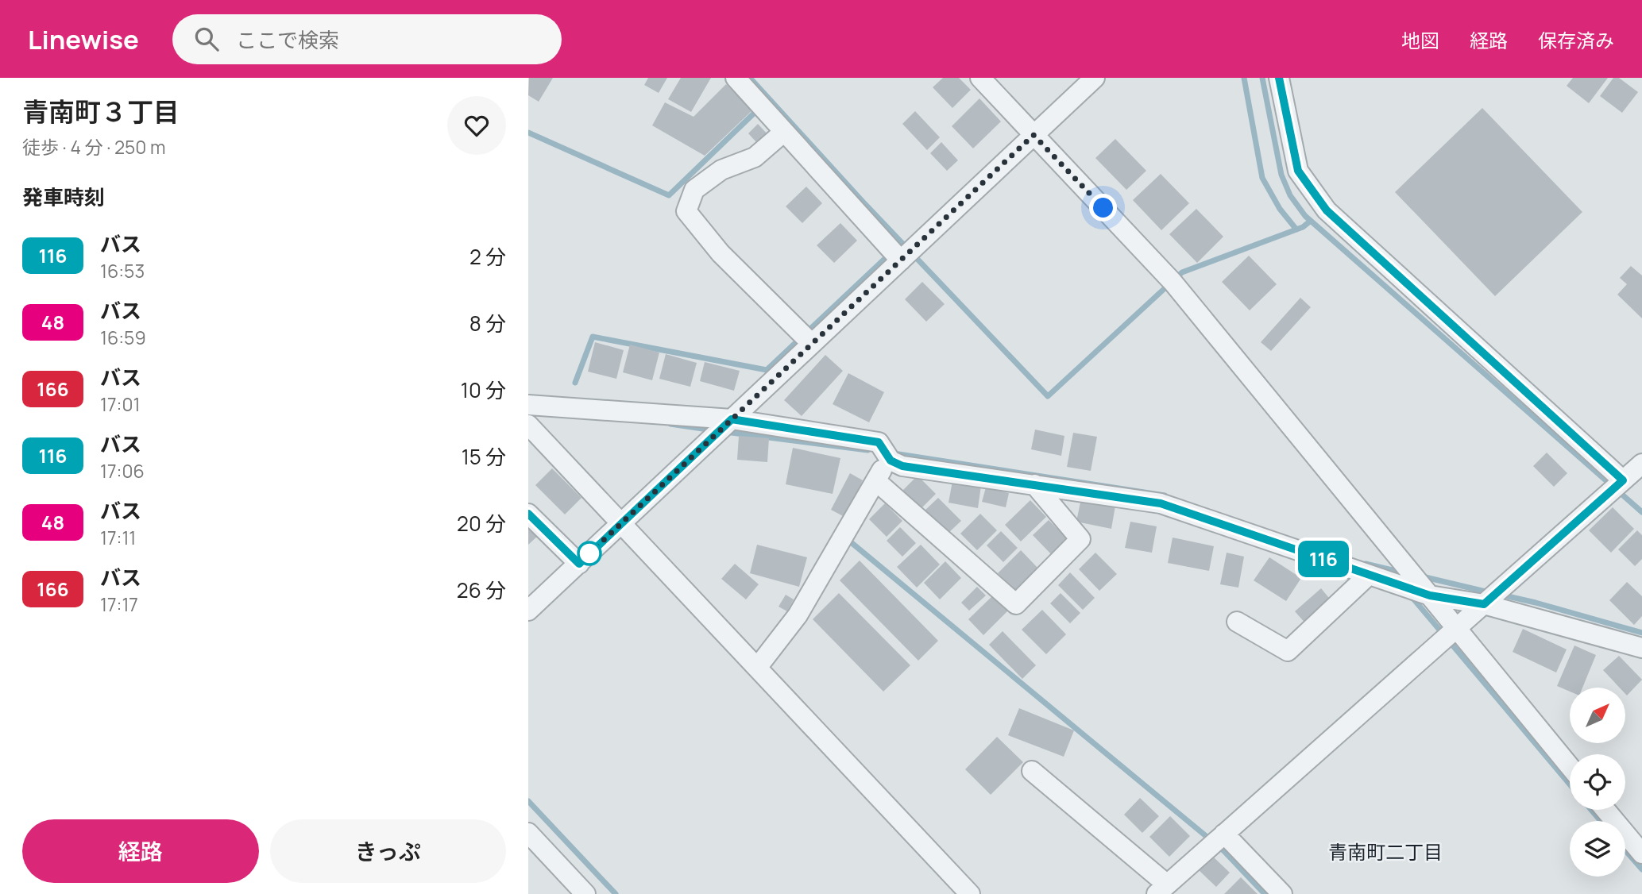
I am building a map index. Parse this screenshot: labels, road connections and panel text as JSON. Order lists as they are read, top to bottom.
{
  "districts": ["青南町二丁目"],
  "lines": ["bus line 116"],
  "north": "top right",
  "page": {
    "header": "Linewise",
    "search": "ここで検索",
    "nav": ["地図", "経路", "保存済み"],
    "heading": [
      ["青南町３丁目", "徒歩 · 4 分 · 250 m"],
      "発車時刻"
    ],
    "on_map": "116",
    "list": [
      {
        "mark": "116",
        "name": "バス",
        "note": "16:53",
        "value": "2 分"
      },
      {
        "mark": "48",
        "name": "バス",
        "note": "16:59",
        "value": "8 分"
      },
      {
        "mark": "166",
        "name": "バス",
        "note": "17:01",
        "value": "10 分"
      },
      {
        "mark": "116",
        "name": "バス",
        "note": "17:06",
        "value": "15 分"
      },
      {
        "mark": "48",
        "name": "バス",
        "note": "17:11",
        "value": "20 分"
      },
      {
        "mark": "166",
        "name": "バス",
        "note": "17:17",
        "value": "26 分"
      }
    ],
    "buttons": ["経路", "きっぷ"]
  }
}
